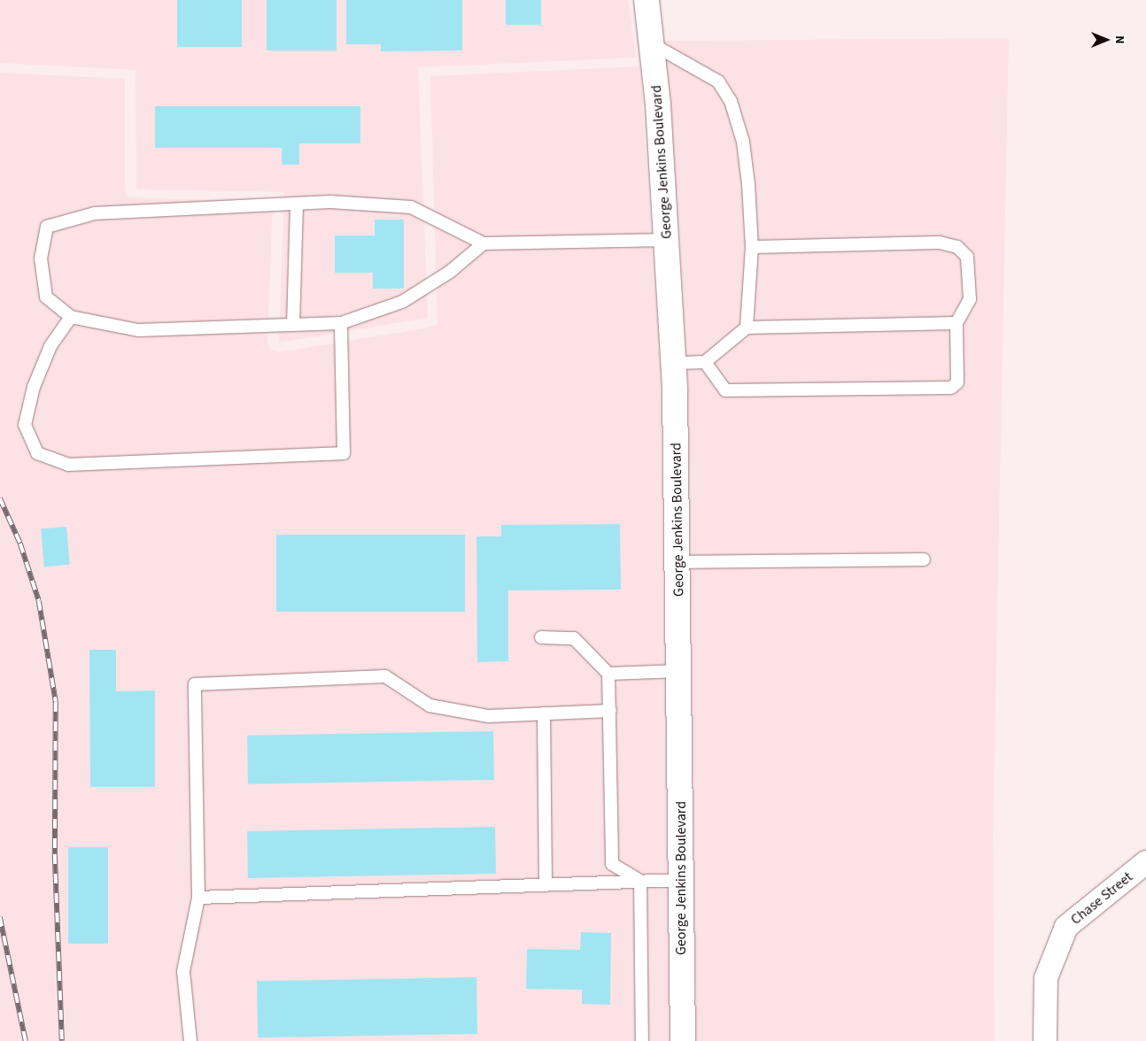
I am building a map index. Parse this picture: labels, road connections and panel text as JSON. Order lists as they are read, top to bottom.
{
  "streets": {
    "main road": ["George Jenkins Boulevard"],
    "street": ["Chase Street"]
  },
  "north": "right"
}
